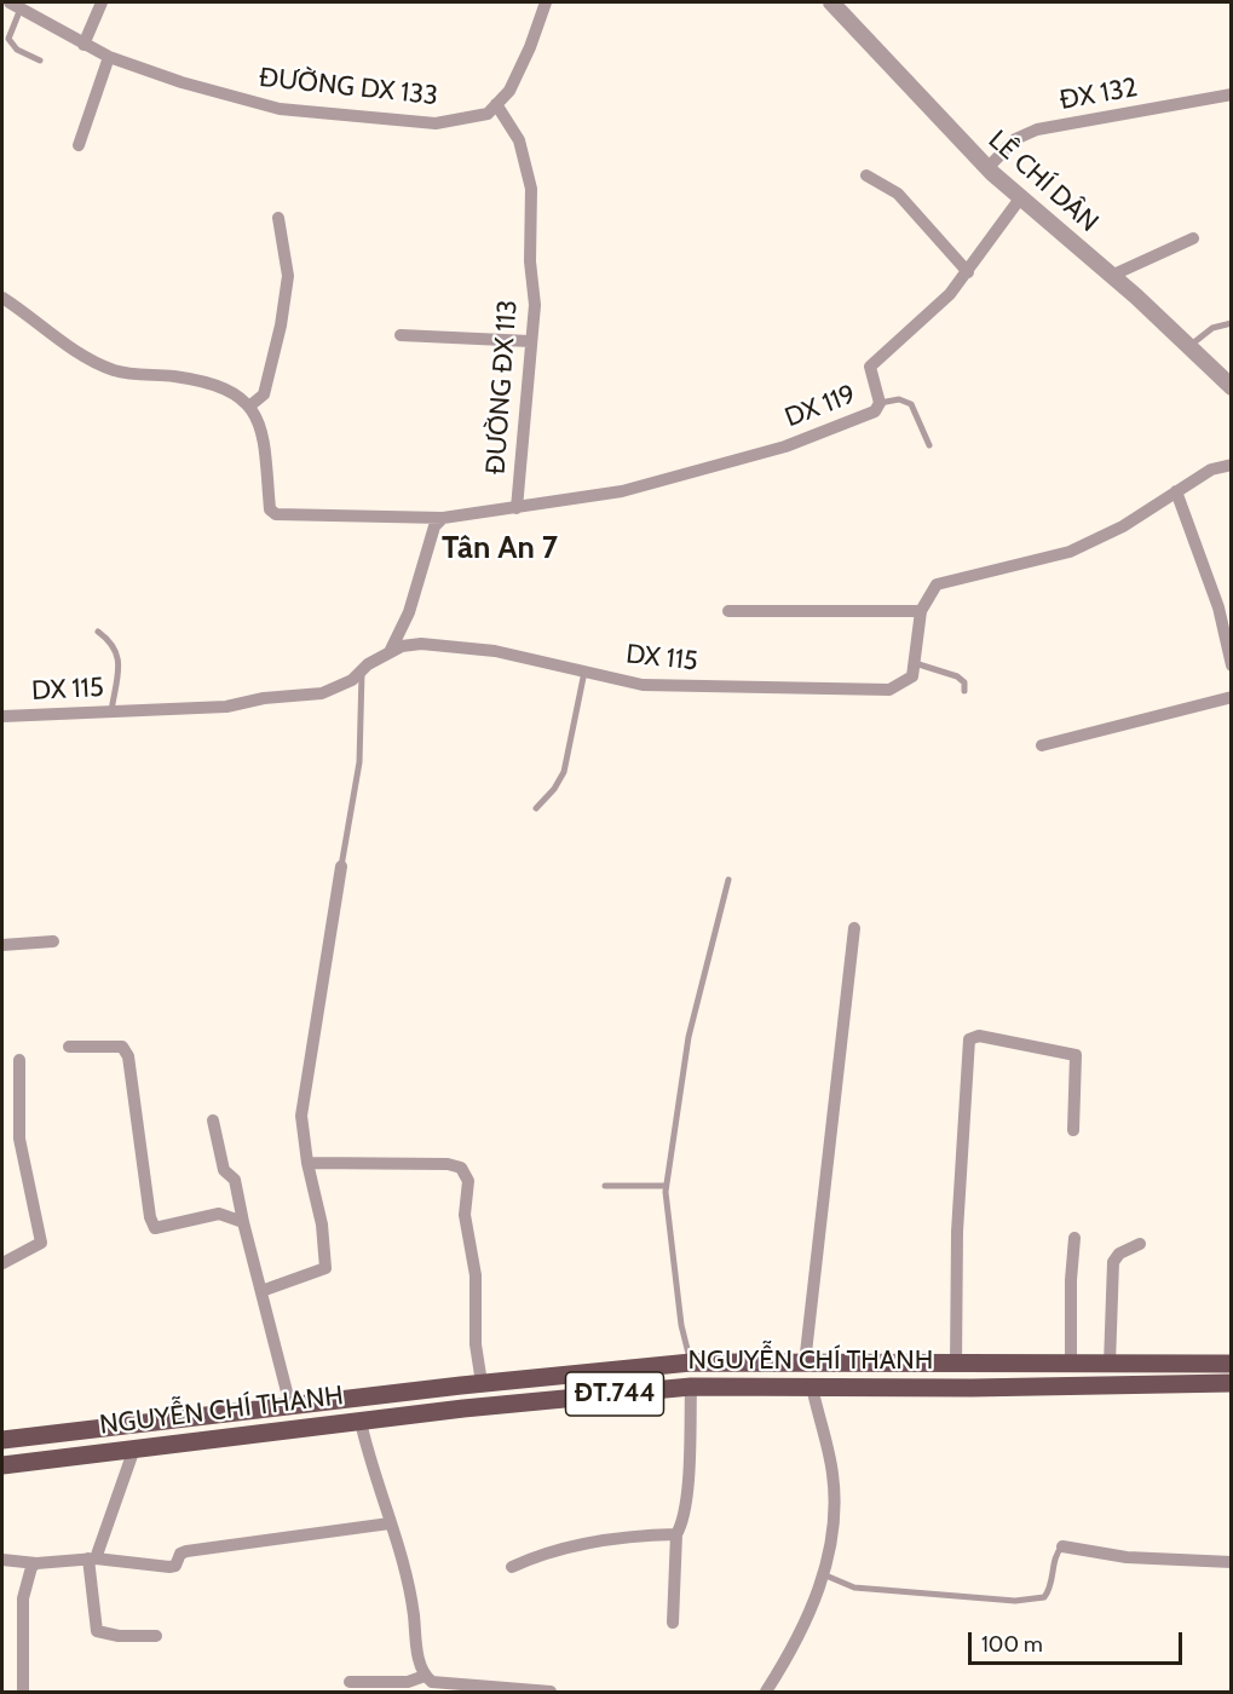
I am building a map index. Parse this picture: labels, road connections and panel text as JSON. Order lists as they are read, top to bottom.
{
  "streets": {
    "main road": ["NGUYỄN CHÍ THANH", "ĐT.744"],
    "street": [
      "ĐƯỜNG DX 133",
      "ĐX 132",
      "LÊ CHÍ DÂN",
      "ĐƯỜNG ĐX 113",
      "DX 119",
      "DX 115"
    ]
  },
  "crossings": [
    ["ĐƯỜNG DX 133", "ĐƯỜNG ĐX 113"],
    ["ĐX 132", "LÊ CHÍ DÂN"],
    ["LÊ CHÍ DÂN", "DX 119"],
    ["ĐƯỜNG ĐX 113", "DX 119"]
  ],
  "districts": ["Tân An 7"],
  "scale_bar": "100 m"
}
